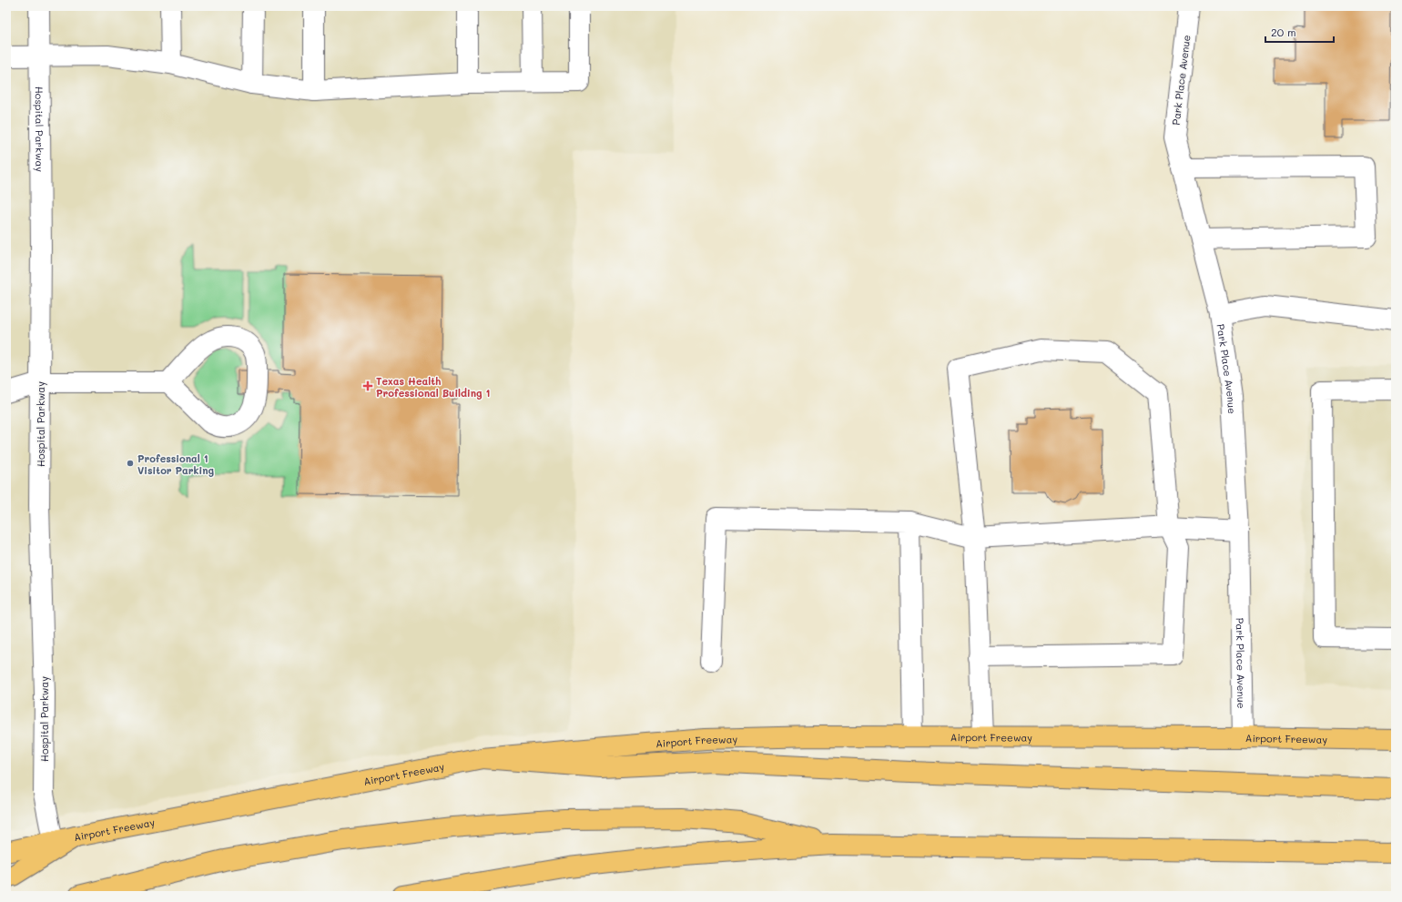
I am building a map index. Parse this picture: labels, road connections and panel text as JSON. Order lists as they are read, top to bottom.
{
  "streets": {
    "main road": ["Airport Freeway"],
    "street": ["Park Place Avenue", "Hospital Parkway"]
  },
  "crossings": [
    ["Park Place Avenue", "Airport Freeway"],
    ["Hospital Parkway", "Airport Freeway"]
  ],
  "places": {
    "health": ["Texas Health Professional Building 1"],
    "other": ["Professional 1 Visitor Parking"]
  },
  "scale_bar": "20 m"
}
